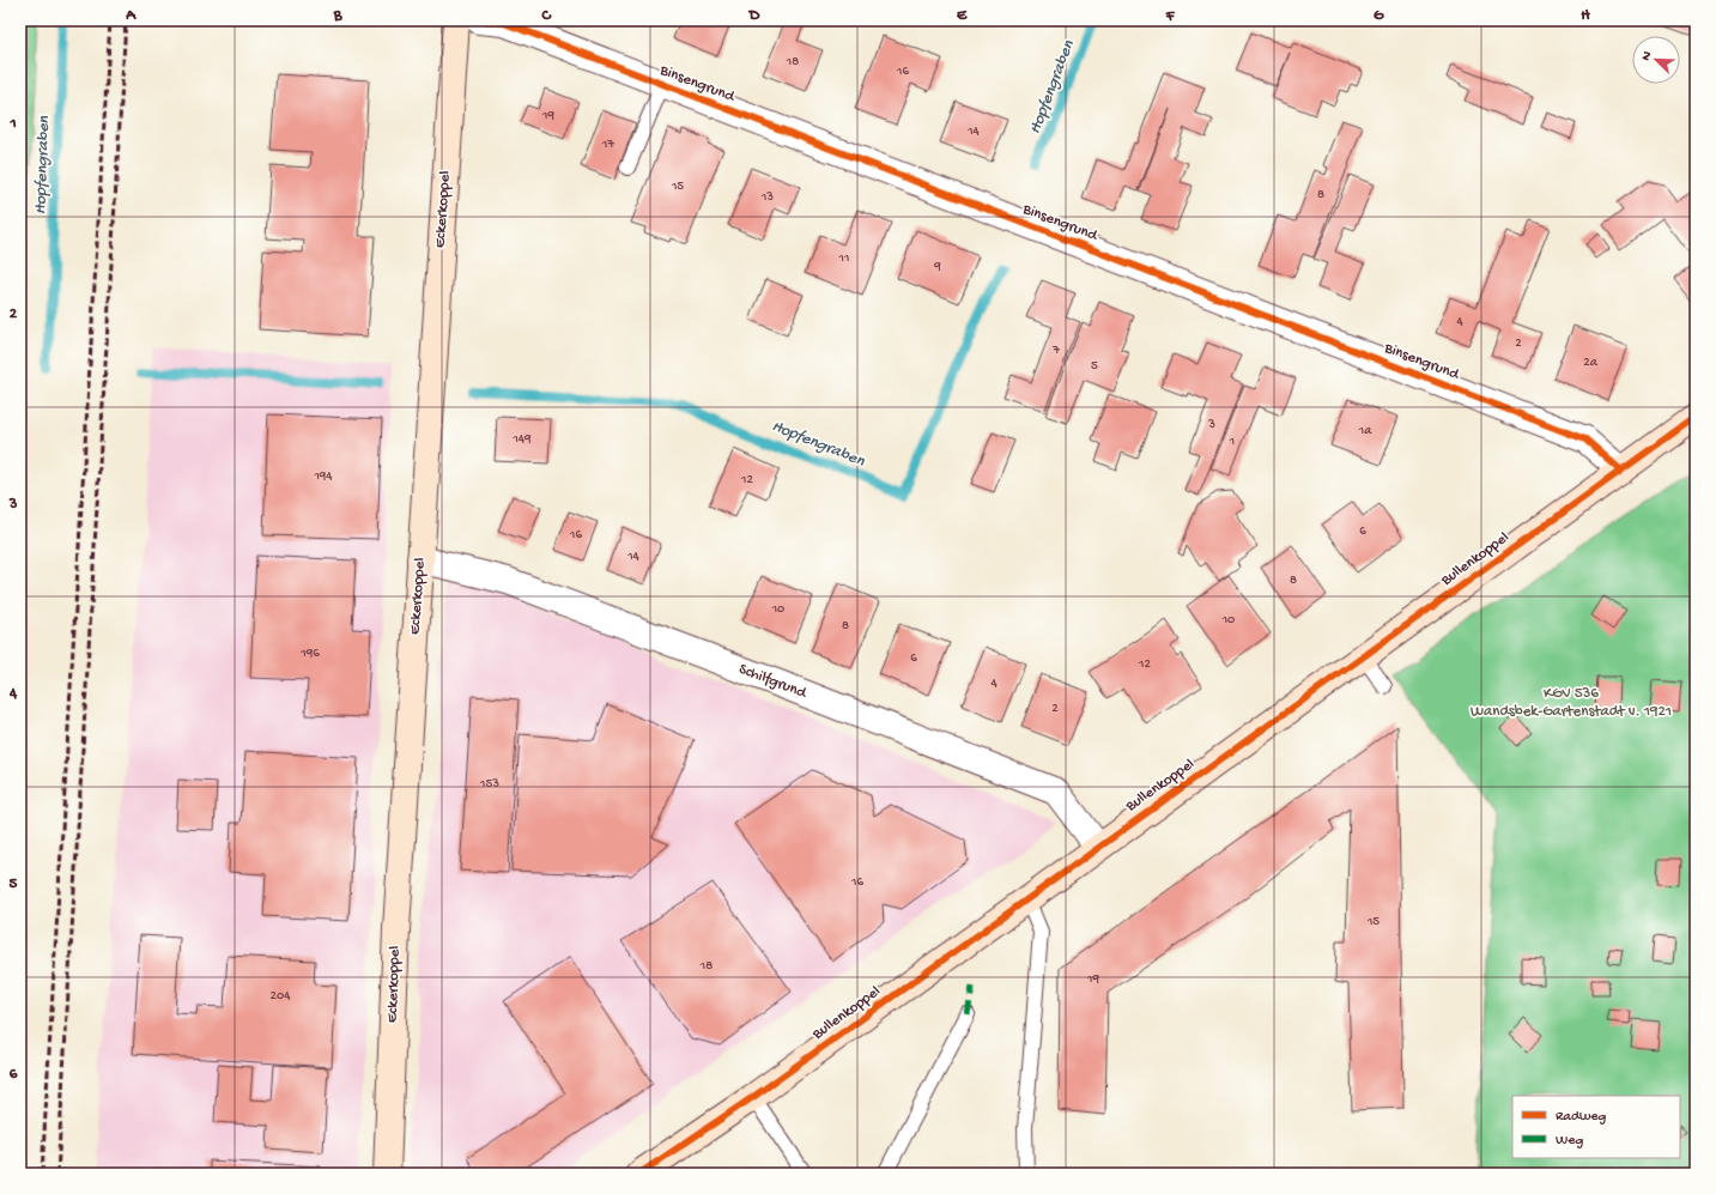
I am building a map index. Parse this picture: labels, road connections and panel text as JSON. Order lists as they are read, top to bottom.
{
  "streets": {
    "street": [
      "Binsengrund",
      "Eckerkoppel",
      "Bullenkoppel",
      "Schilfgrund"
    ]
  },
  "crossings": [
    ["Binsengrund", "Bullenkoppel"],
    ["Eckerkoppel", "Schilfgrund"],
    ["Bullenkoppel", "Schilfgrund"]
  ],
  "water": ["Hopfengraben"],
  "parks": ["KGV 536 Wandsbek-Gartenstadt v. 1921"],
  "house_numbers": [
    "18",
    "16",
    "19",
    "14",
    "17",
    "15",
    "8",
    "13",
    "11",
    "9",
    "4",
    "2",
    "7",
    "2a",
    "5",
    "3",
    "1a",
    "149",
    "1",
    "194",
    "12",
    "6",
    "16",
    "14",
    "8",
    "10",
    "10",
    "8",
    "196",
    "6",
    "12",
    "4",
    "2",
    "153",
    "16",
    "15",
    "18",
    "19",
    "204"
  ],
  "legend": ["Radweg", "Weg"],
  "north": "top left",
  "grid": {
    "columns": [
      "A",
      "B",
      "C",
      "D",
      "E",
      "F",
      "G",
      "H"
    ],
    "rows": [
      "1",
      "2",
      "3",
      "4",
      "5",
      "6"
    ]
  }
}
